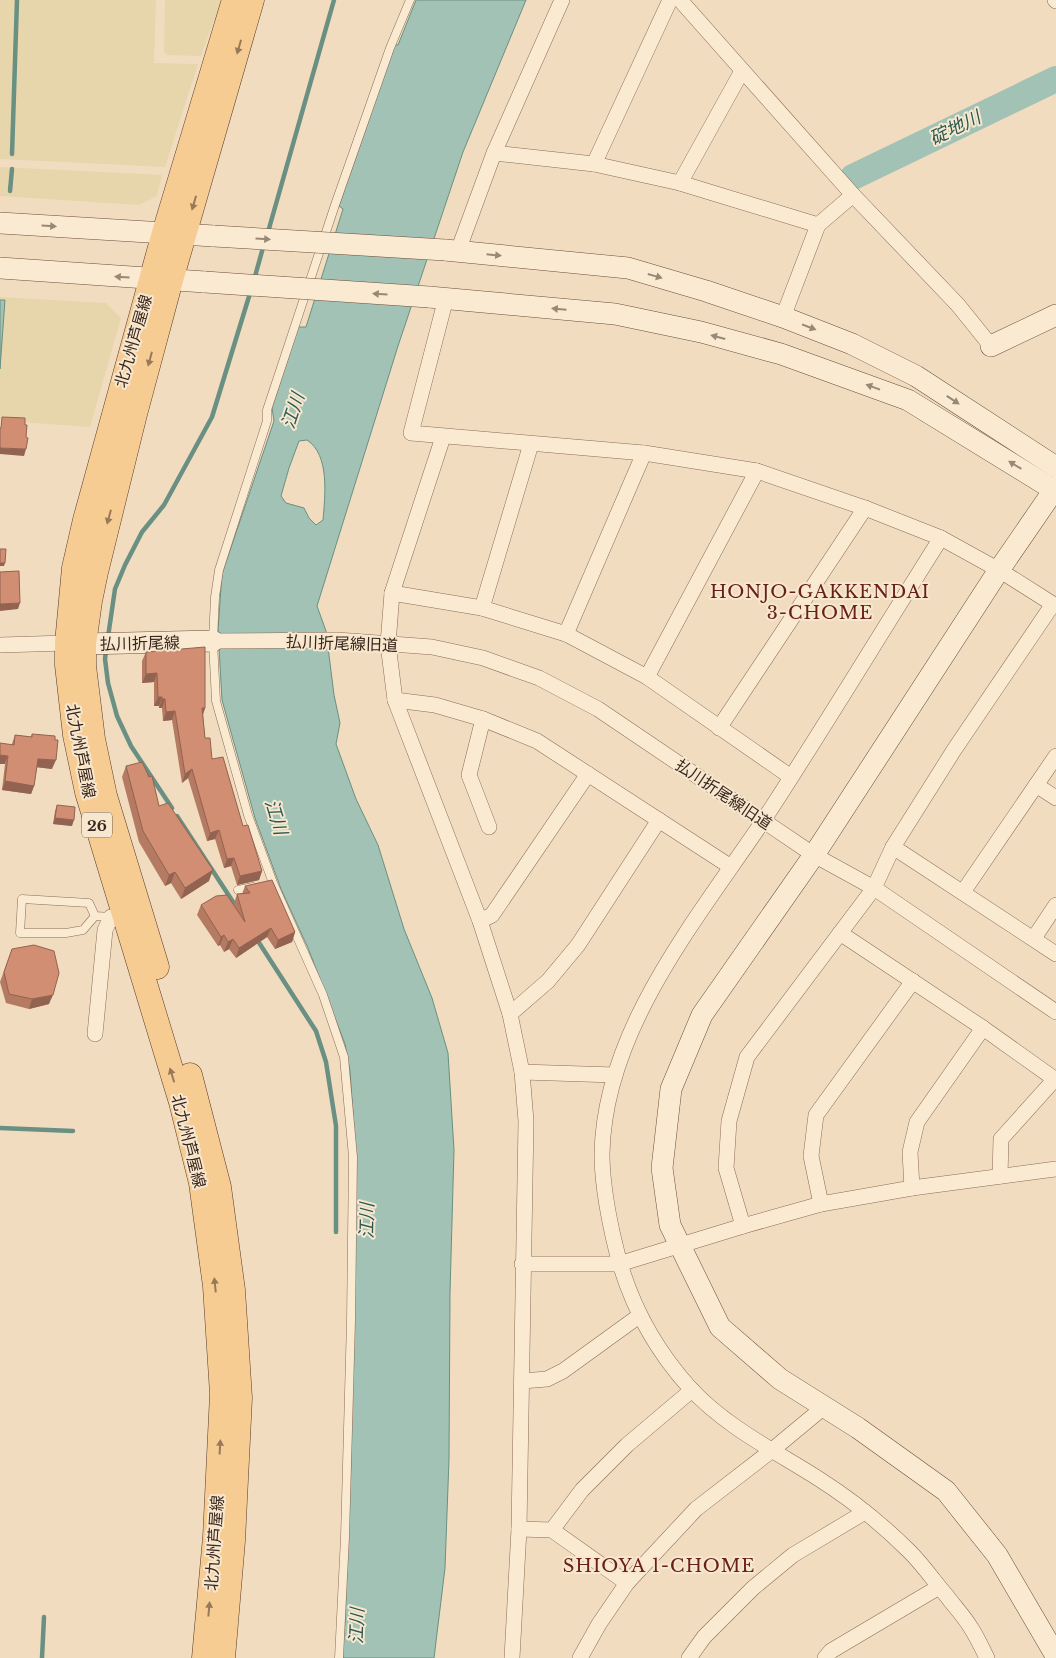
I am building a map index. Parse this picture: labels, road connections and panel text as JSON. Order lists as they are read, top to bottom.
{
  "streets": {
    "main road": ["北九州芦屋線", "26"],
    "street": ["払川折尾線", "払川折尾線旧道"]
  },
  "crossings": [
    ["北九州芦屋線", "払川折尾線"],
    ["払川折尾線", "払川折尾線旧道"]
  ],
  "districts": ["HONJO-GAKKENDAI 3-CHOME", "SHIOYA 1-CHOME"],
  "water": ["碇地川", "江川"]
}
